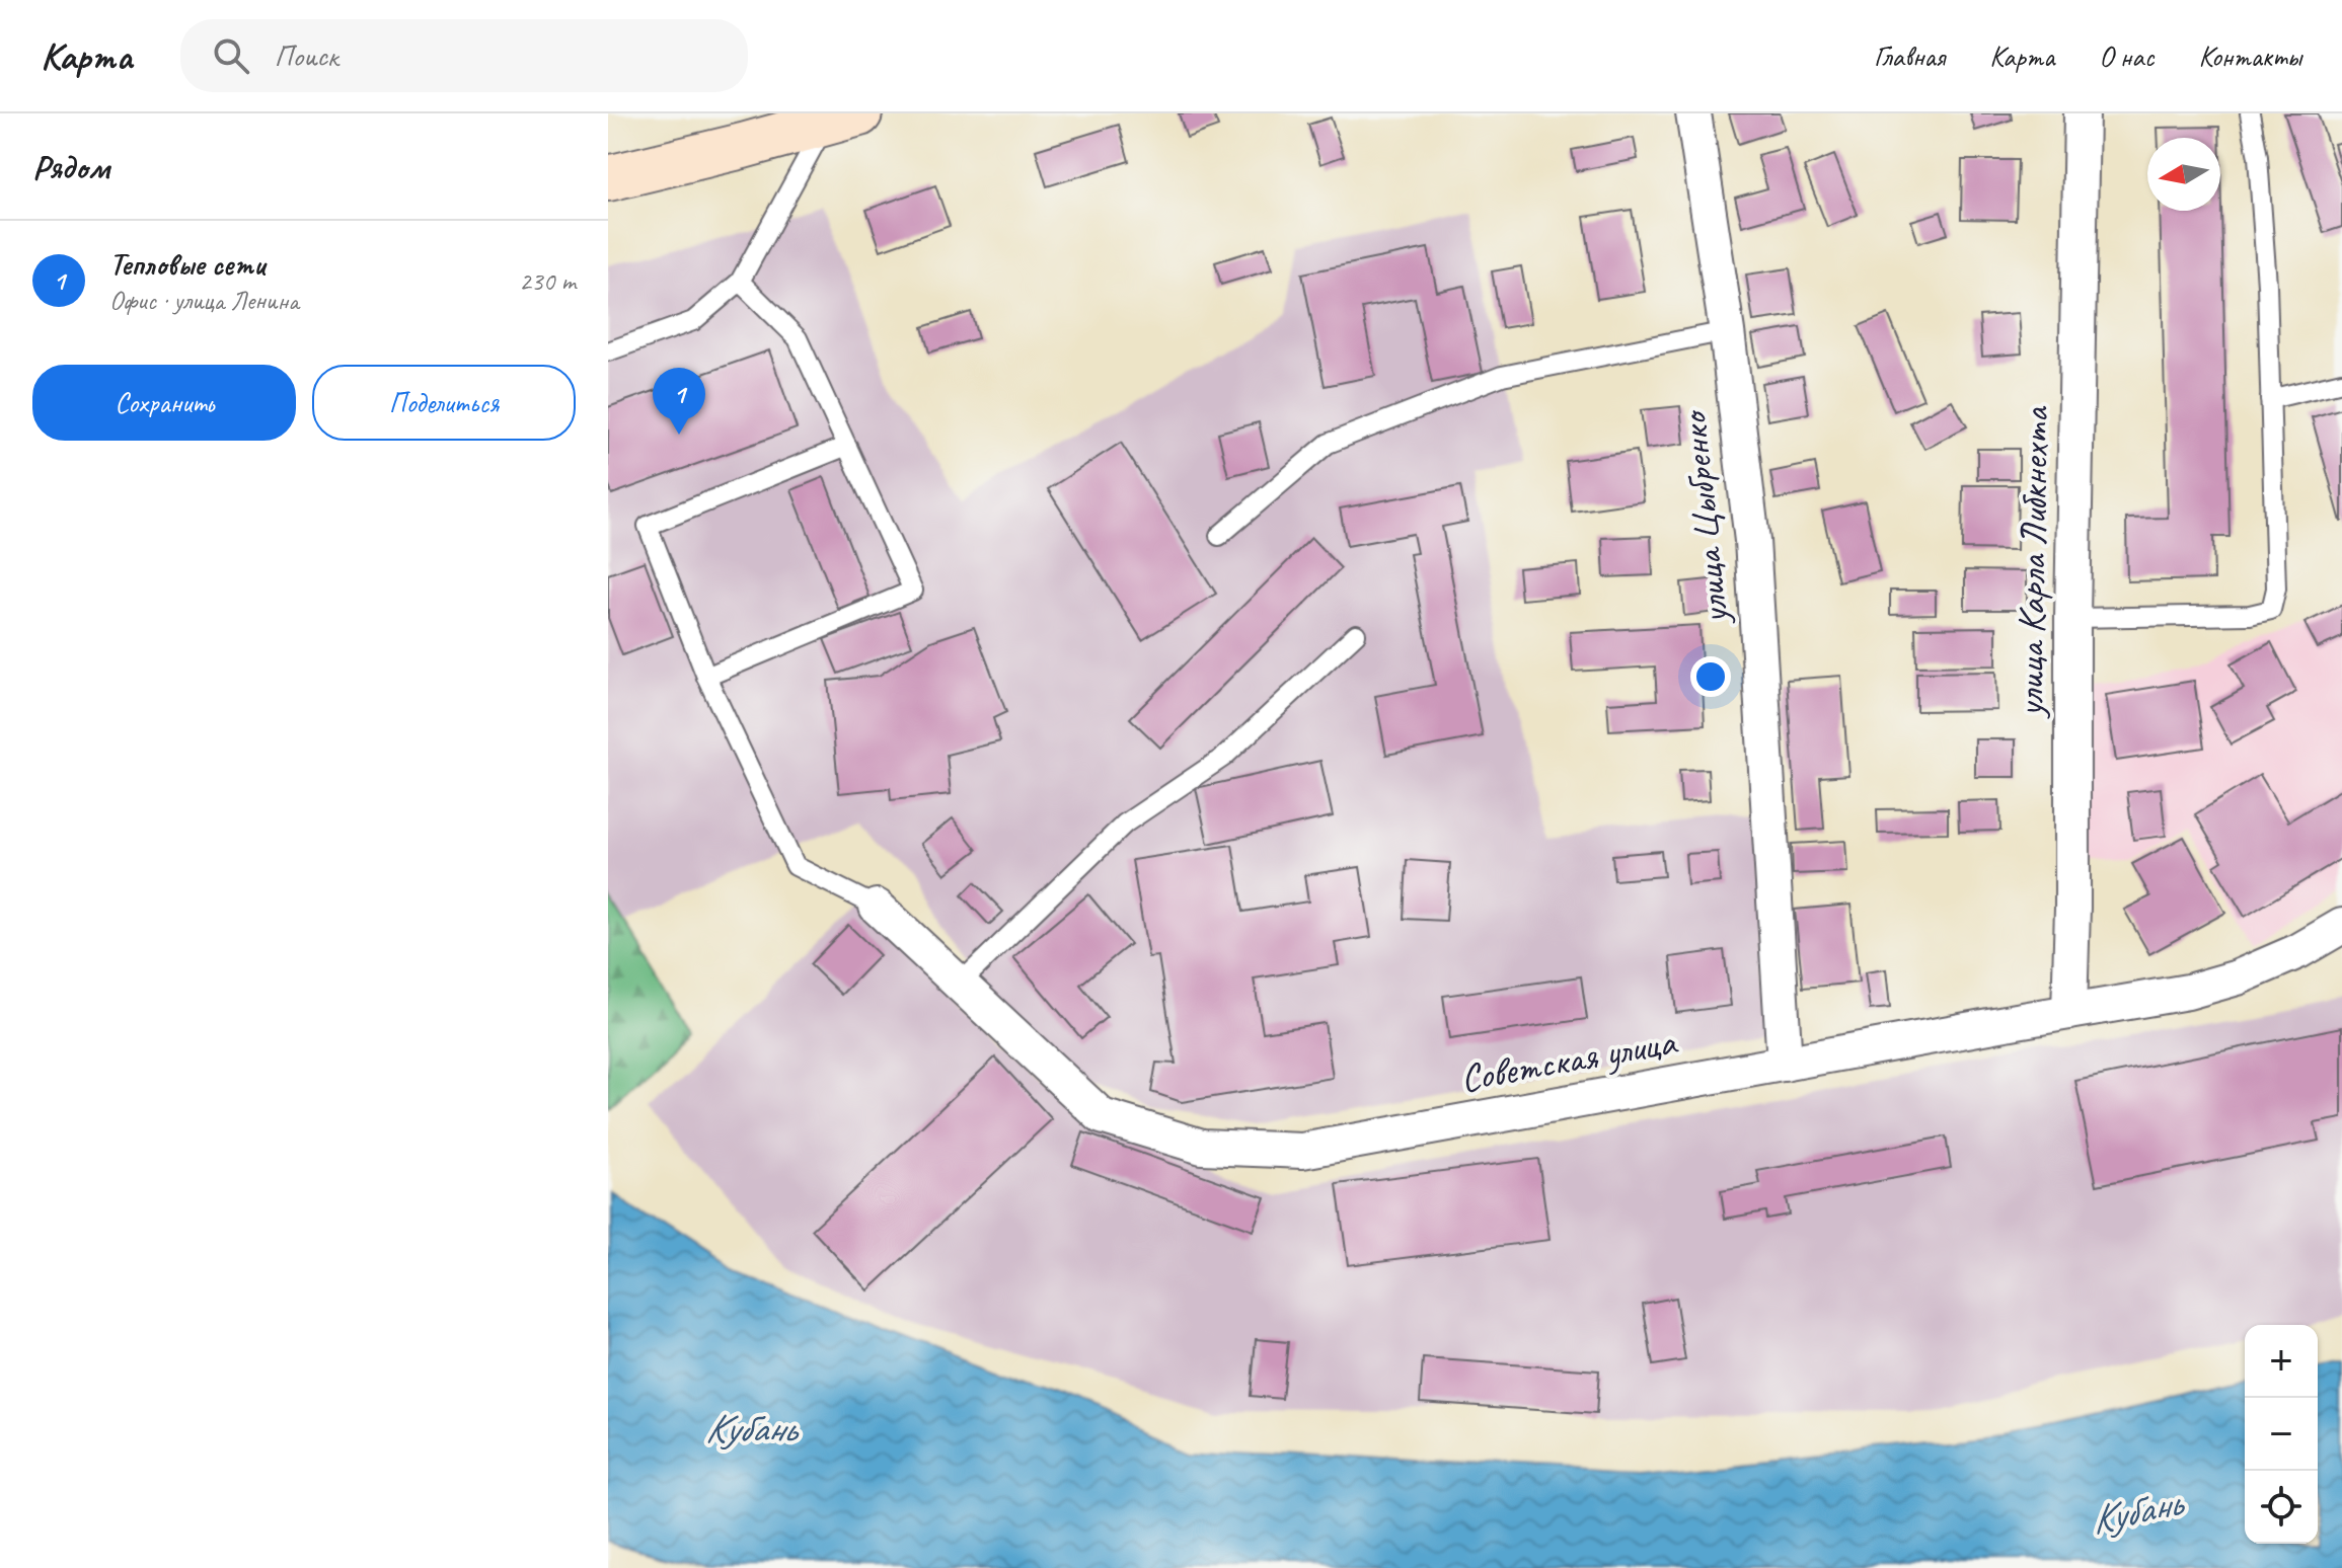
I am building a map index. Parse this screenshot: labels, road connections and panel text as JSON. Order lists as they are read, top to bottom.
{
  "streets": {
    "street": ["улица Цыбренко", "улица Карла Либкнехта", "Советская улица"]
  },
  "crossings": [
    ["улица Цыбренко", "Советская улица"],
    ["улица Карла Либкнехта", "Советская улица"]
  ],
  "water": ["Кубань"],
  "north": "left",
  "page": {
    "header": "Карта",
    "search": "Поиск",
    "nav": [
      "Главная",
      "Карта",
      "О нас",
      "Контакты"
    ],
    "heading": "Рядом",
    "list": [
      {
        "mark": "1",
        "name": "Тепловые сети",
        "note": "Офис · улица Ленина",
        "value": "230 m"
      }
    ],
    "buttons": ["Сохранить", "Поделиться"],
    "pins": "1",
    "map_buttons": ["+", "−"]
  }
}
